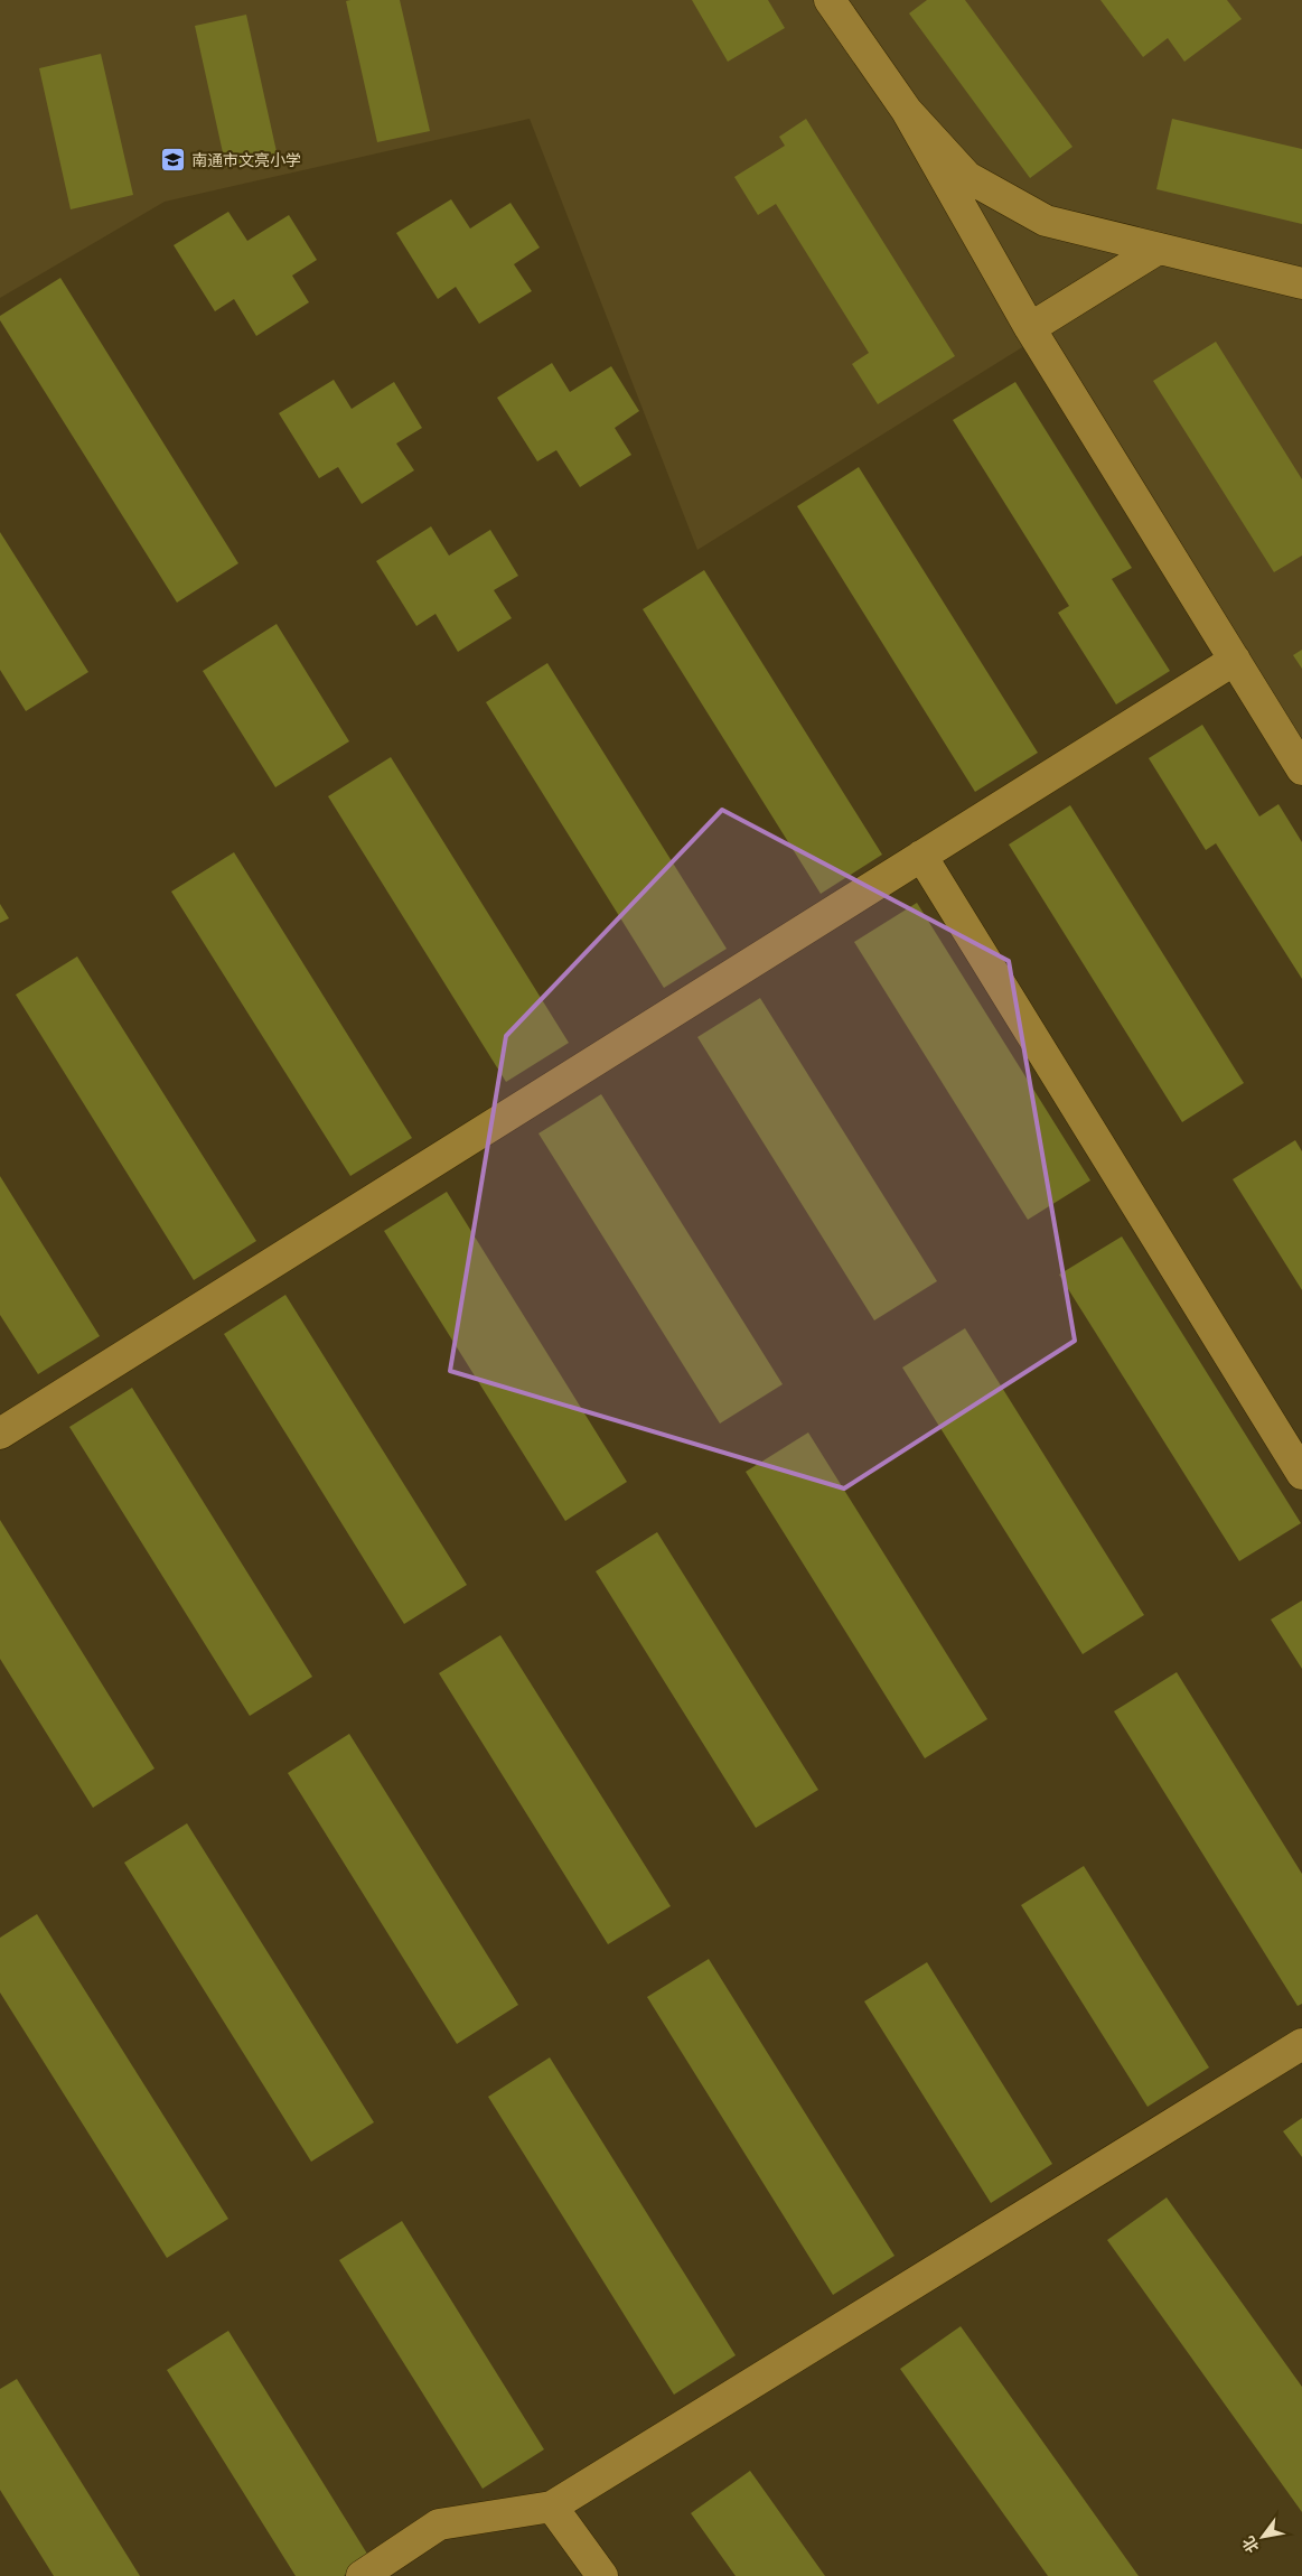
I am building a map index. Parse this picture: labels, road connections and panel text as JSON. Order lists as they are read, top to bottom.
{
  "places": {
    "school or university": ["南通市文亮小学"]
  },
  "north": "bottom left"
}
